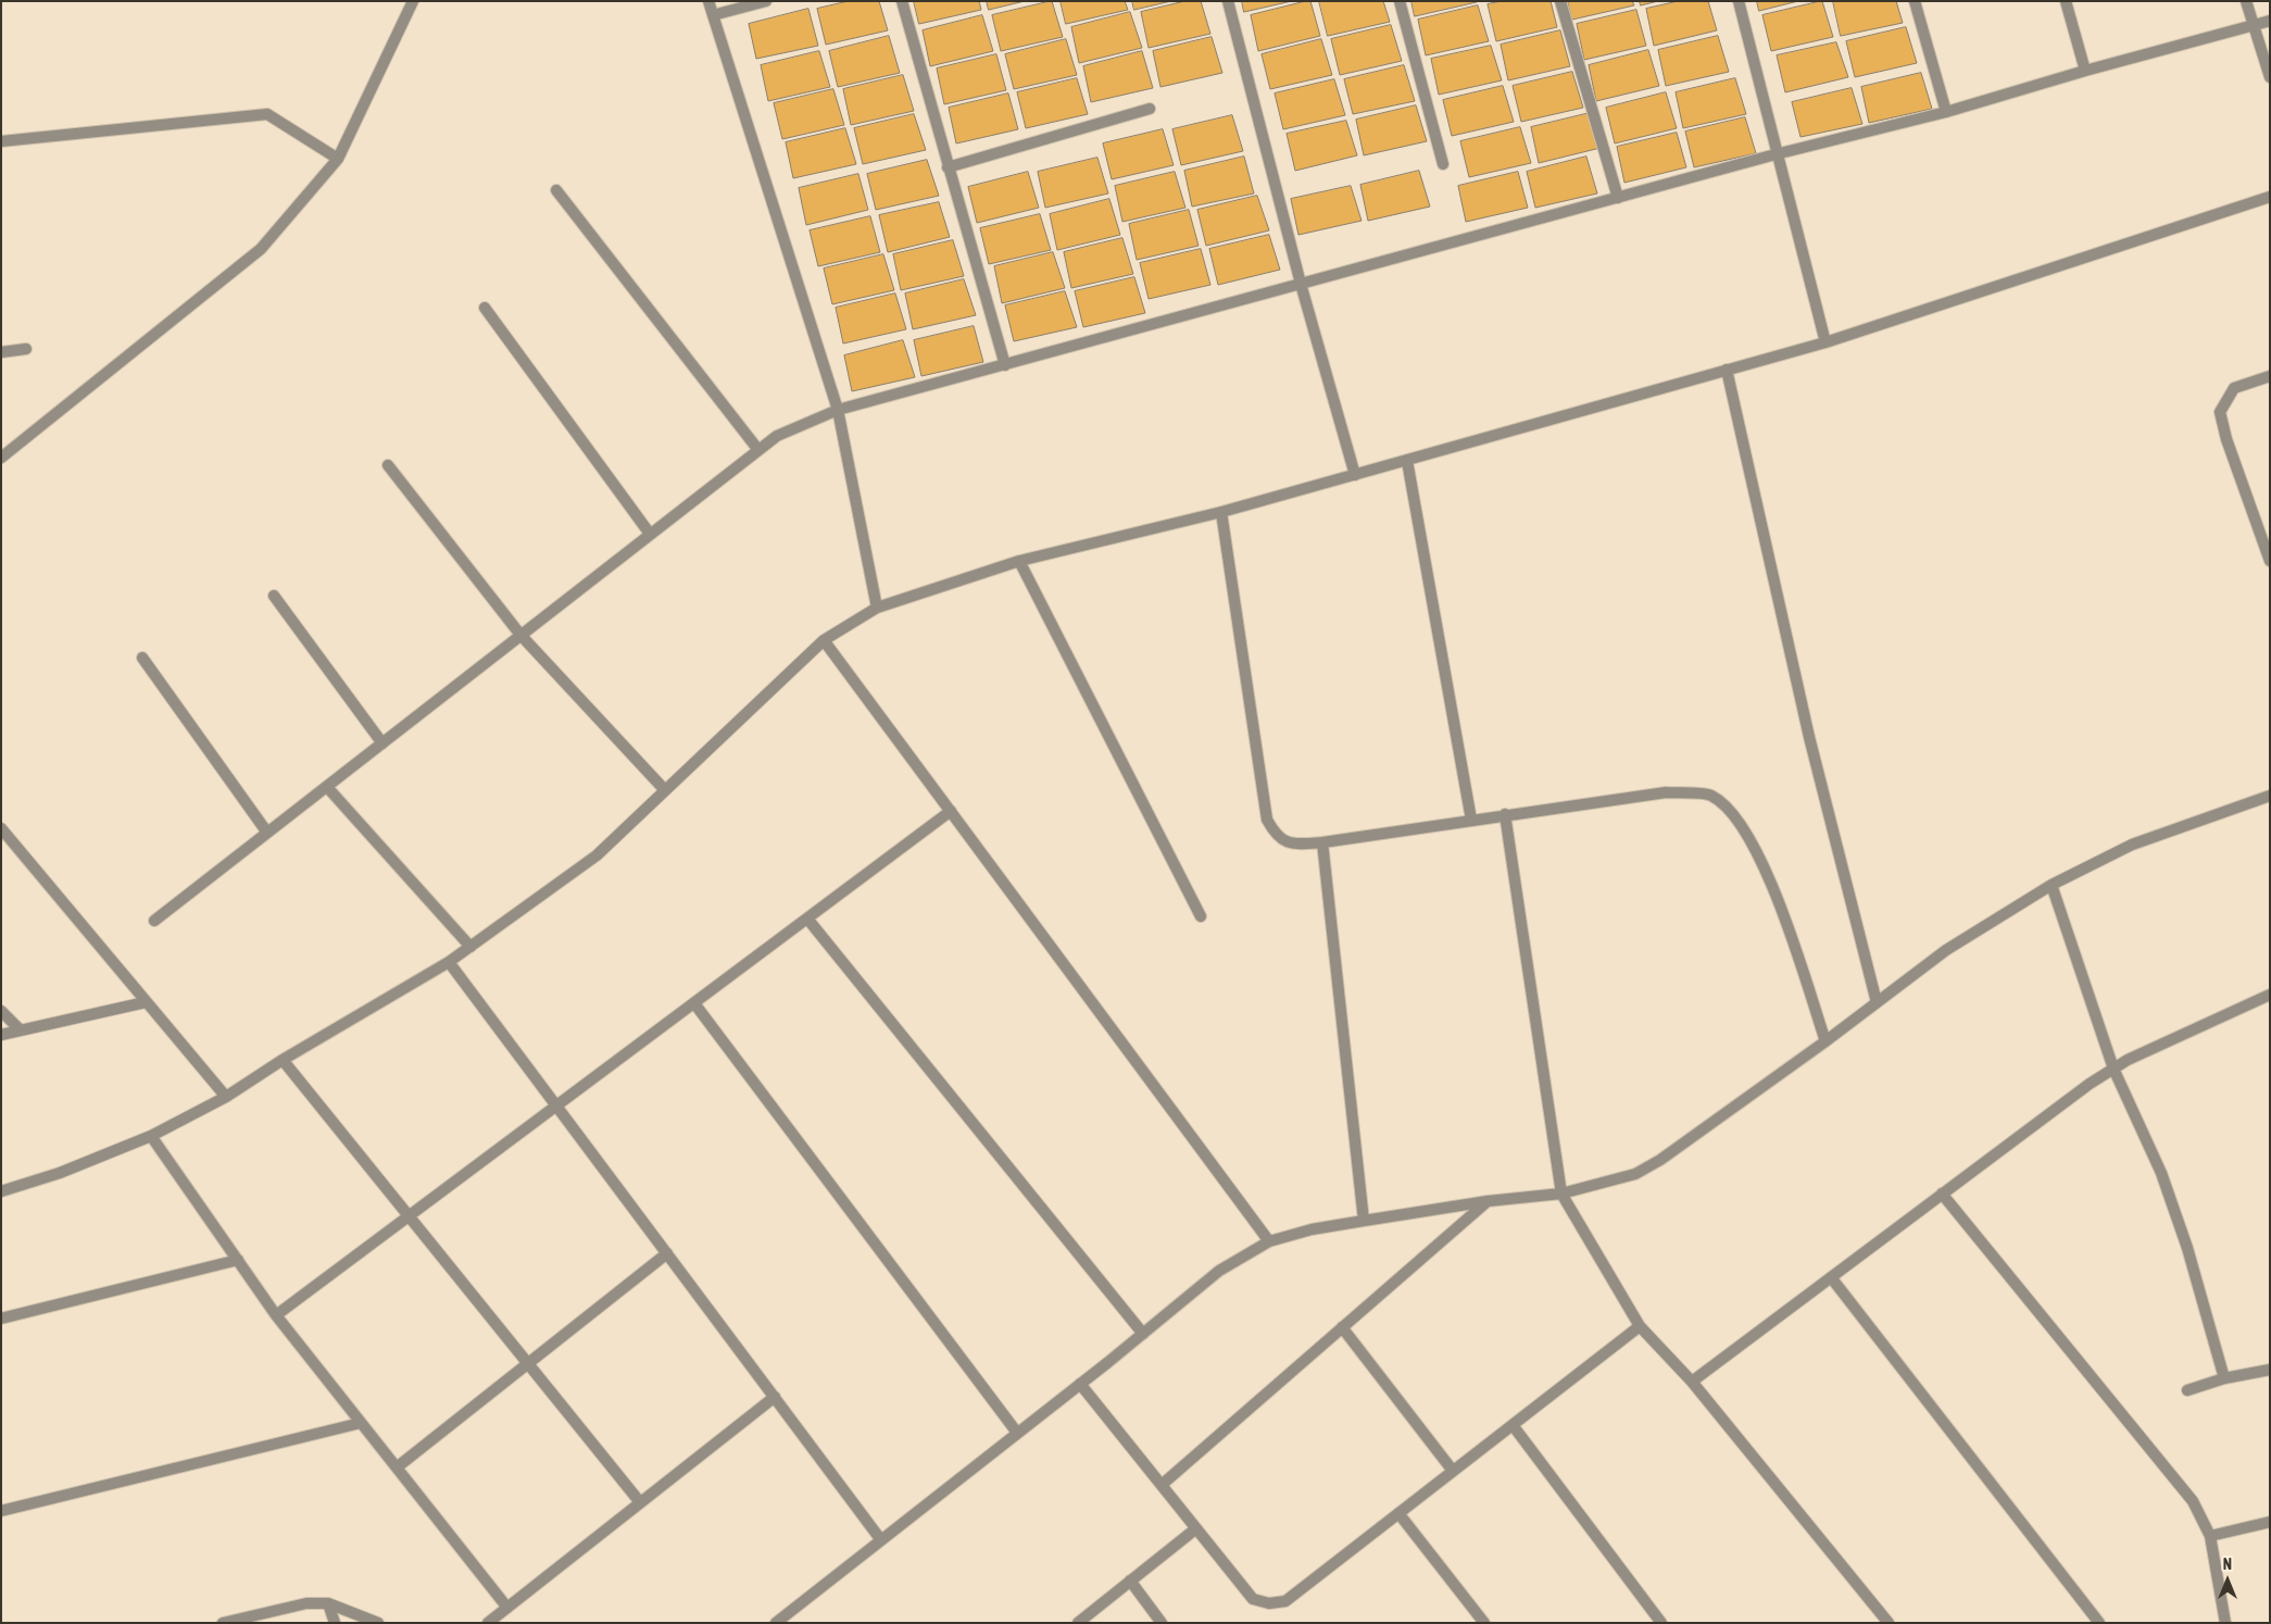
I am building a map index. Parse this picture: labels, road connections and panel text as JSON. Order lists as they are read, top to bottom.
{
  "north": "top"
}
